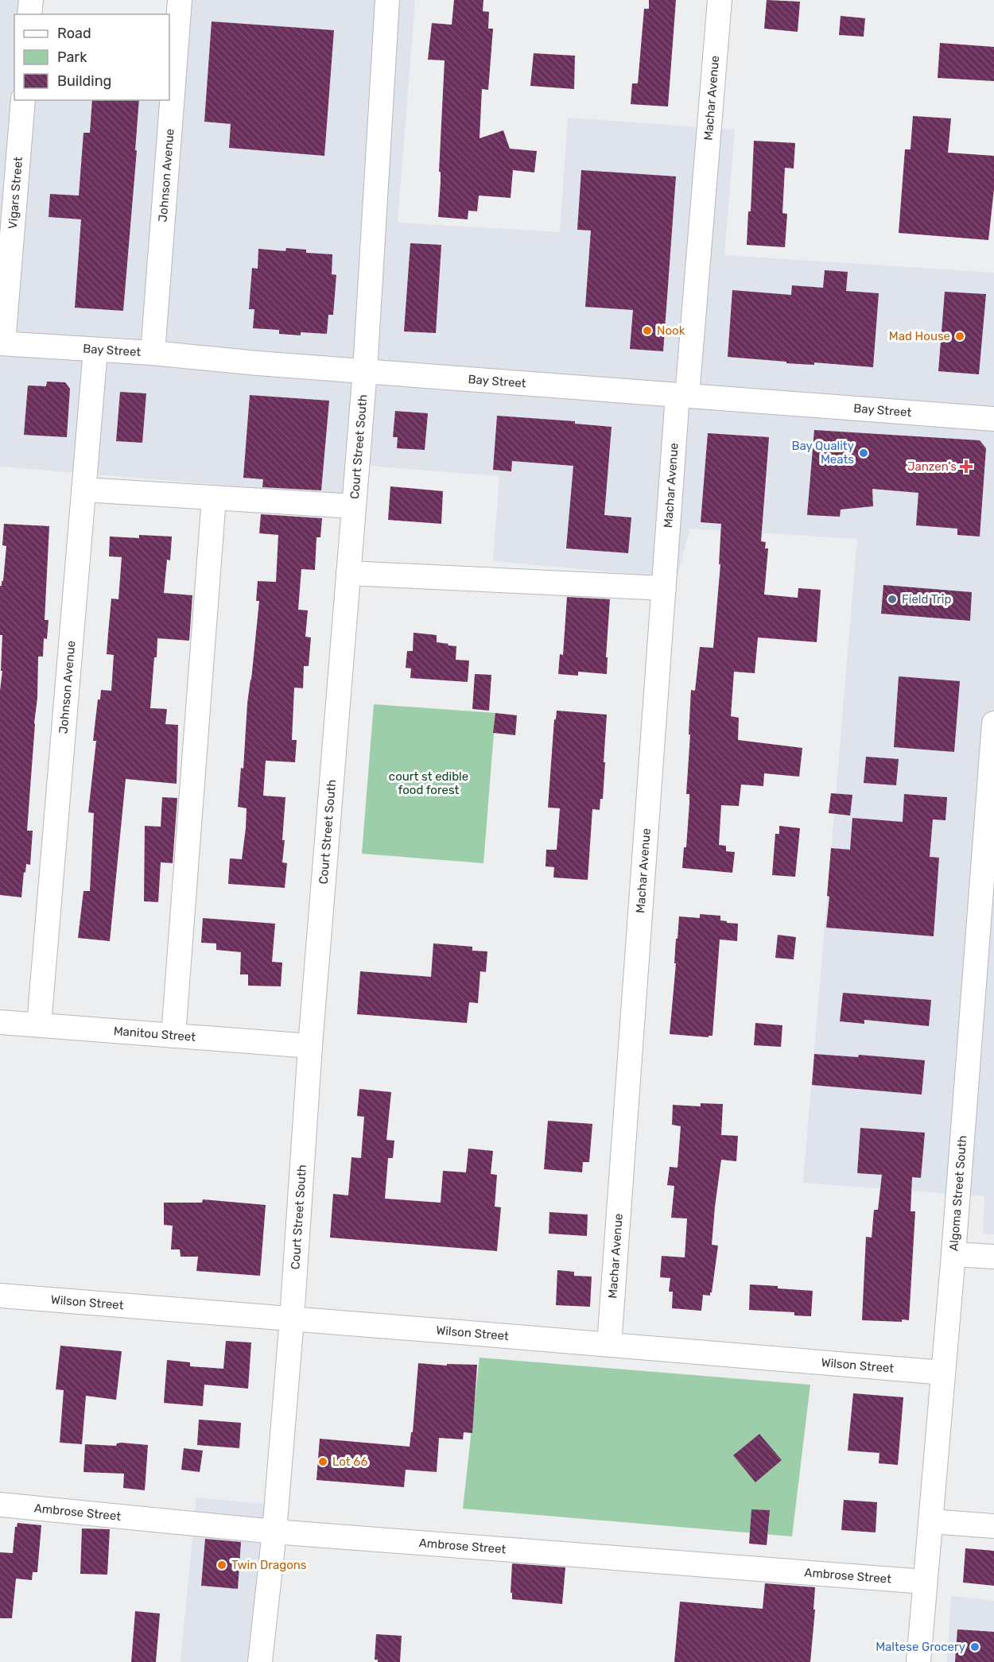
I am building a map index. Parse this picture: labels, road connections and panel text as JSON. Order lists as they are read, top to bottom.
{
  "streets": {
    "street": [
      "Machar Avenue",
      "Johnson Avenue",
      "Vigars Street",
      "Bay Street",
      "Court Street South",
      "Manitou Street",
      "Algoma Street South",
      "Wilson Street",
      "Ambrose Street"
    ]
  },
  "crossings": [
    ["Machar Avenue", "Bay Street"],
    ["Machar Avenue", "Wilson Street"],
    ["Johnson Avenue", "Bay Street"],
    ["Johnson Avenue", "Manitou Street"],
    ["Vigars Street", "Bay Street"],
    ["Bay Street", "Court Street South"],
    ["Court Street South", "Manitou Street"],
    ["Court Street South", "Wilson Street"],
    ["Court Street South", "Ambrose Street"],
    ["Algoma Street South", "Wilson Street"],
    ["Algoma Street South", "Ambrose Street"]
  ],
  "parks": ["court st edible food forest"],
  "places": {
    "other": [
      "Nook",
      "Mad House",
      "Bay Quality Meats",
      "Field Trip",
      "Lot 66",
      "Twin Dragons",
      "Maltese Grocery"
    ],
    "health": ["Janzen's"]
  },
  "legend": ["Road", "Park", "Building"]
}
